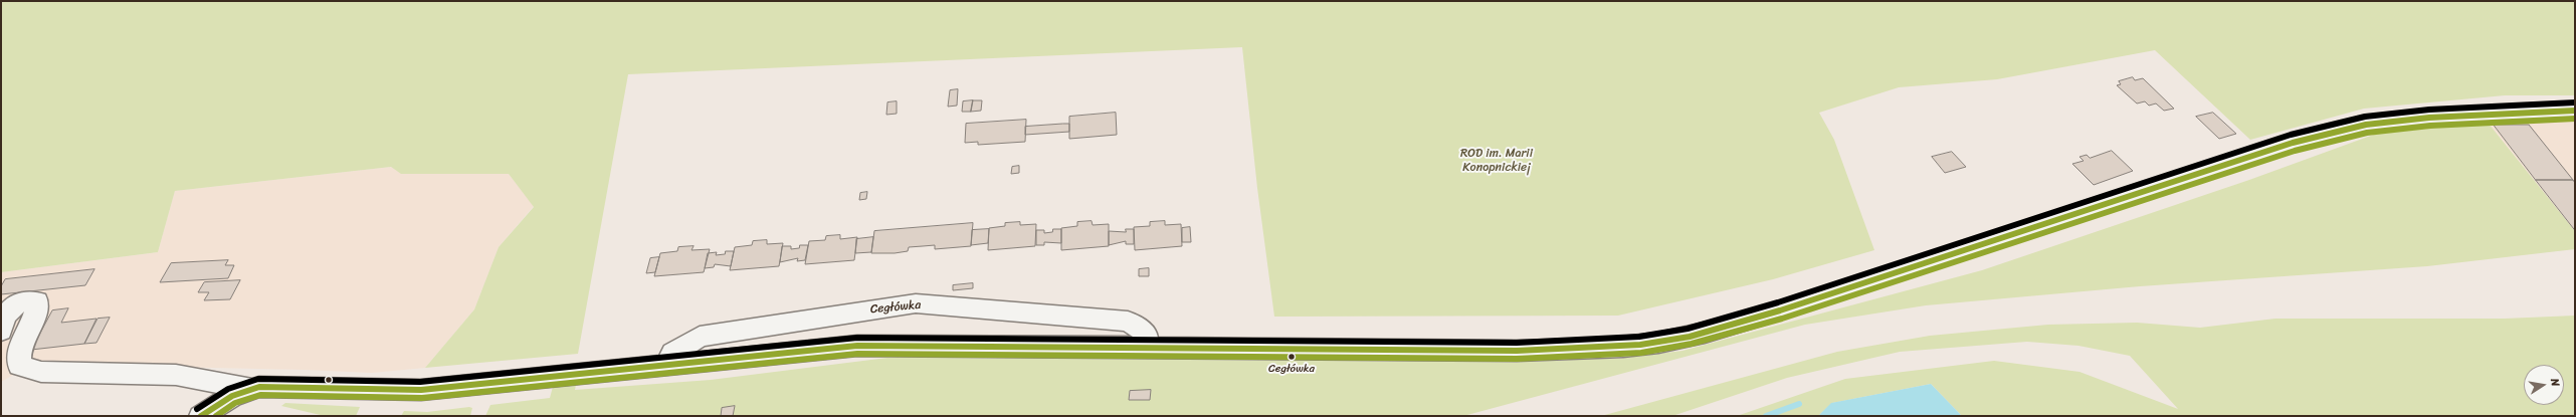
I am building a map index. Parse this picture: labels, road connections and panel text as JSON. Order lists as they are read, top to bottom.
{
  "streets": {
    "street": ["Cegłówka"]
  },
  "parks": ["ROD im. Marii Konopnickiej"],
  "places": ["Cegłówka"],
  "north": "right"
}
